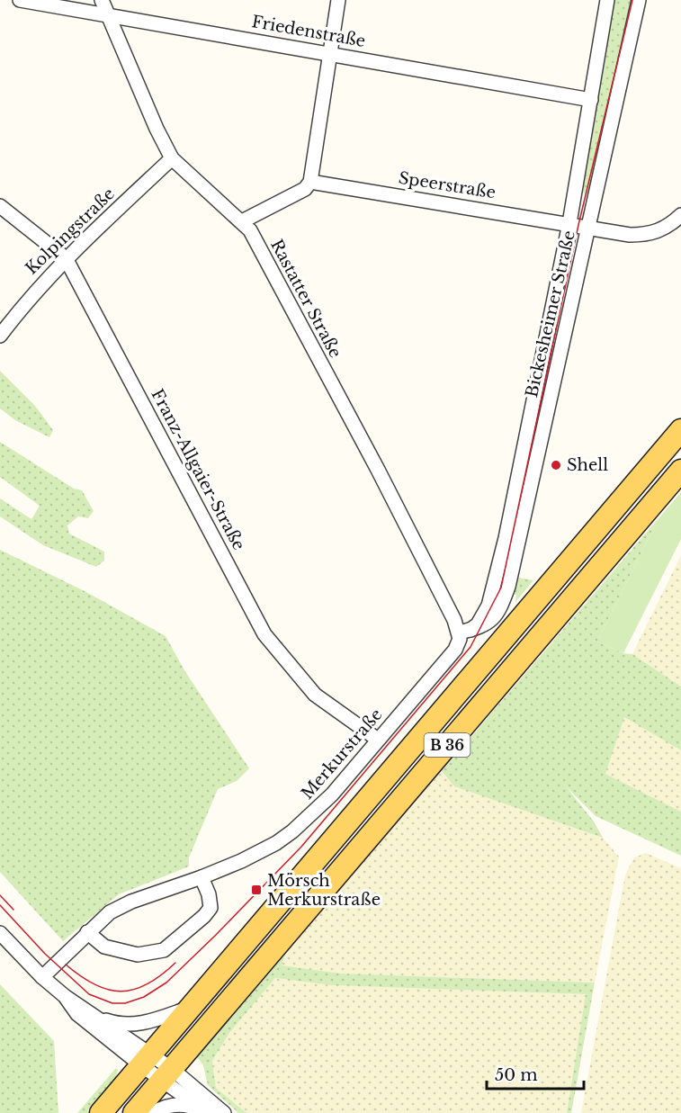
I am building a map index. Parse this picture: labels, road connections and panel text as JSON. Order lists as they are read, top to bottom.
{
  "streets": {
    "main road": ["B 36"],
    "street": [
      "Friedenstraße",
      "Speerstraße",
      "Kolpingstraße",
      "Rastatter Straße",
      "Bickesheimer Straße",
      "Franz-Allgaier-Straße",
      "Merkurstraße"
    ]
  },
  "crossings": [
    ["Friedenstraße", "Rastatter Straße"],
    ["Friedenstraße", "Bickesheimer Straße"],
    ["Speerstraße", "Bickesheimer Straße"],
    ["Kolpingstraße", "Rastatter Straße"],
    ["Kolpingstraße", "Franz-Allgaier-Straße"],
    ["Rastatter Straße", "Bickesheimer Straße"],
    ["Rastatter Straße", "Merkurstraße"],
    ["Bickesheimer Straße", "Merkurstraße"],
    ["Franz-Allgaier-Straße", "Merkurstraße"]
  ],
  "places": {
    "other": ["Shell"],
    "transit": ["Mörsch Merkurstraße"]
  },
  "scale_bar": "50 m"
}
